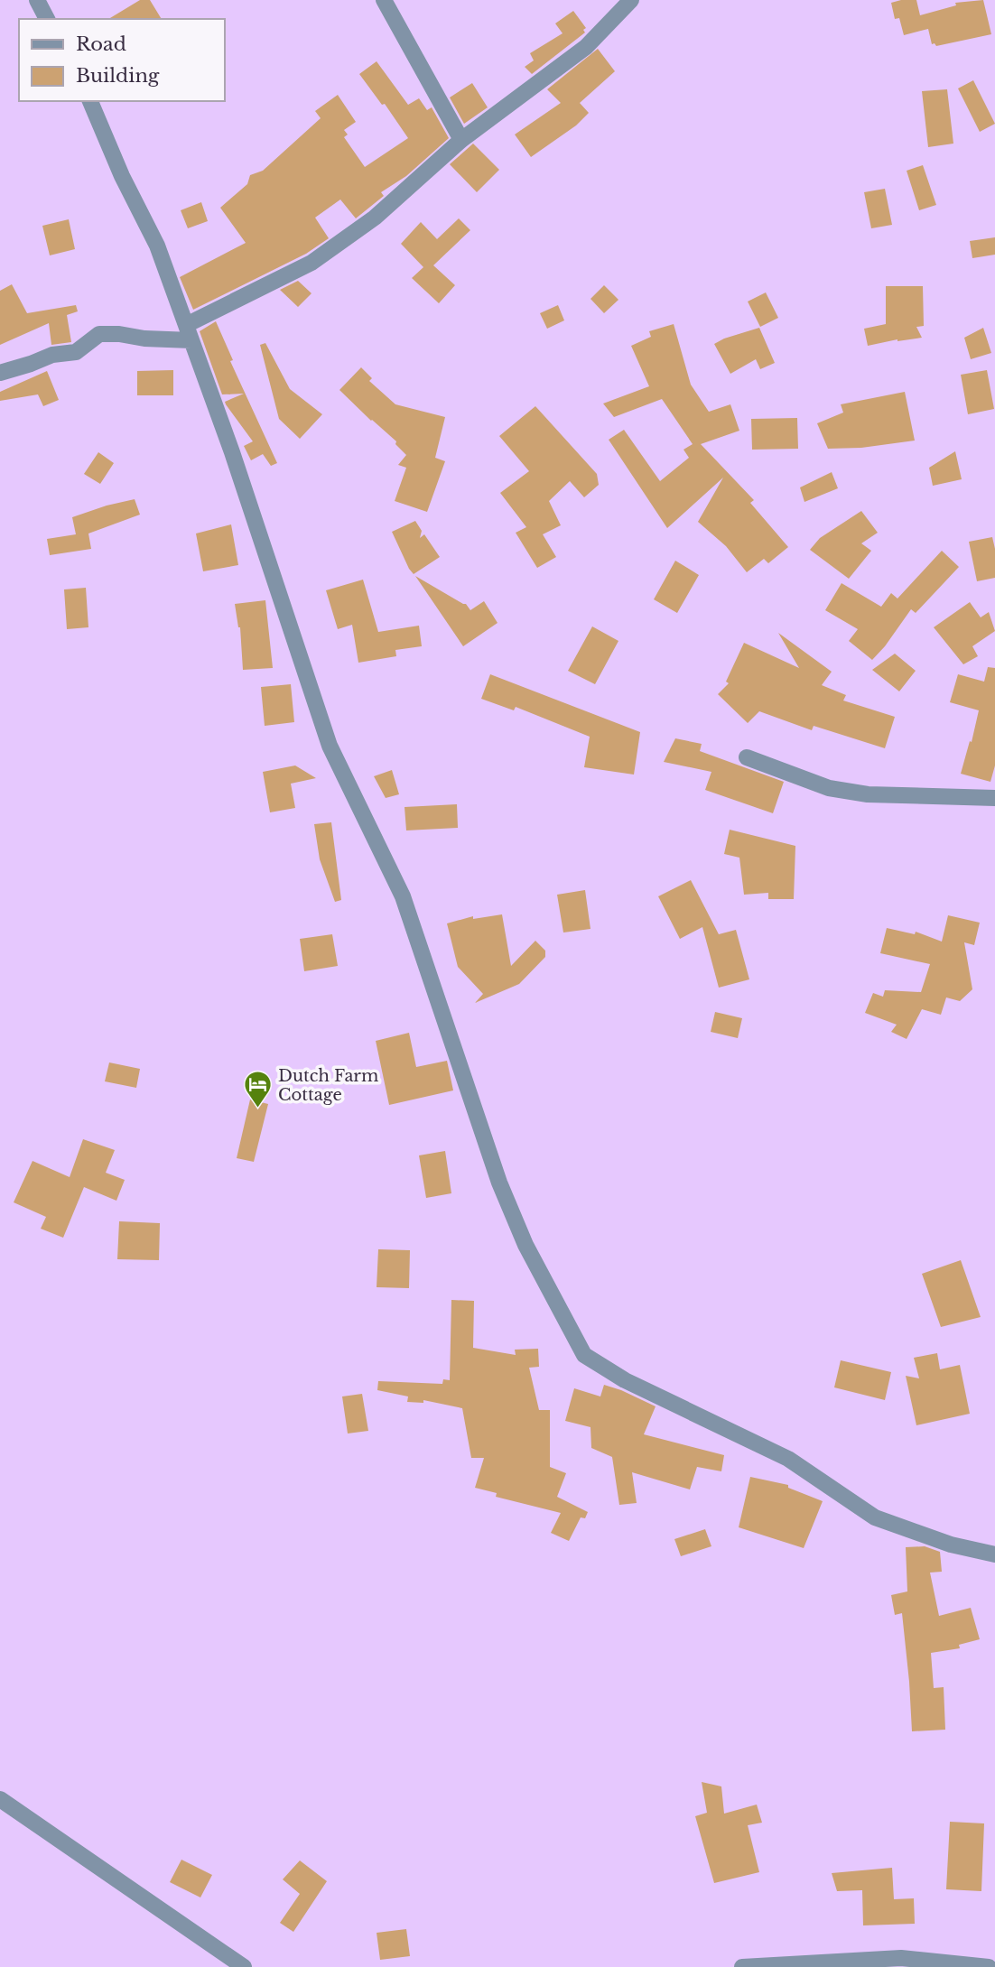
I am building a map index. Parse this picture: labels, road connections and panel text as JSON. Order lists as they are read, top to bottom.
{
  "places": {
    "hotel": ["Dutch Farm Cottage"]
  },
  "legend": ["Road", "Building"]
}
